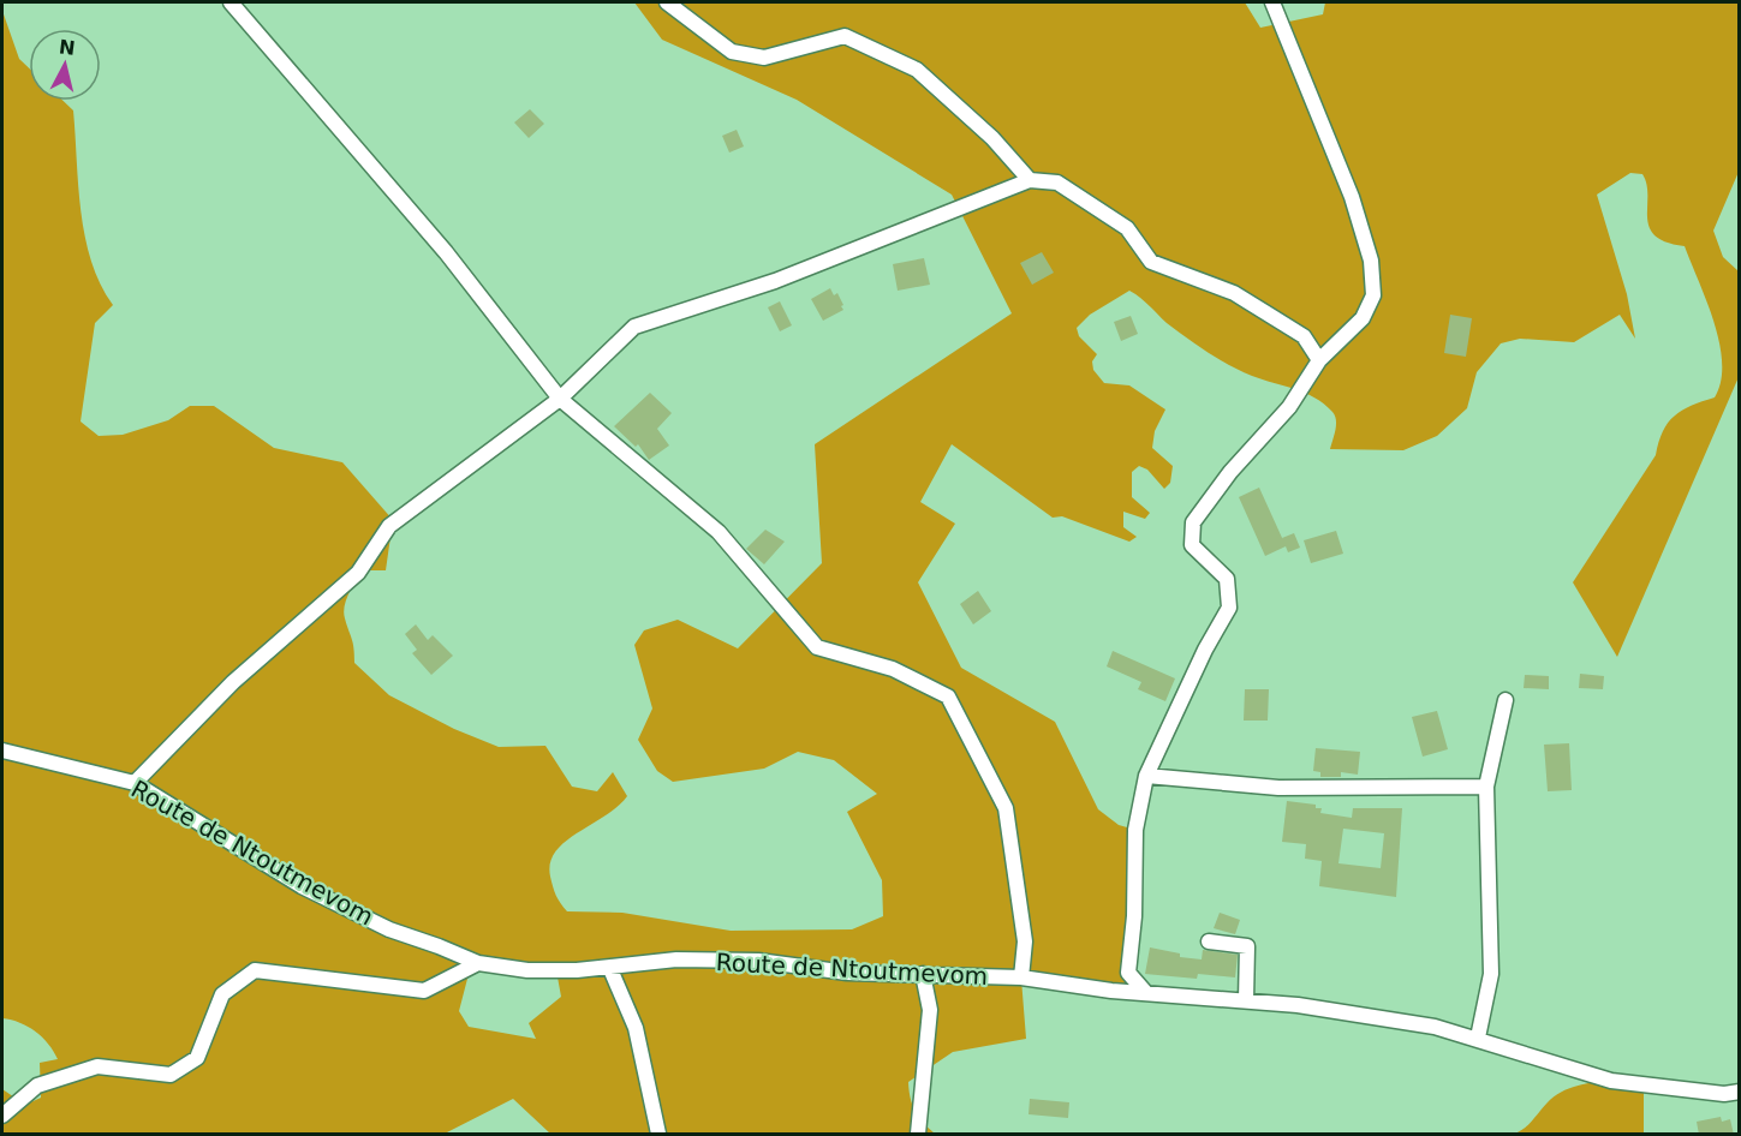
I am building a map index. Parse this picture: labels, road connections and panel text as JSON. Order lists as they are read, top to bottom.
{
  "streets": {
    "street": ["Route de Ntoutmevom"]
  },
  "north": "top"
}
